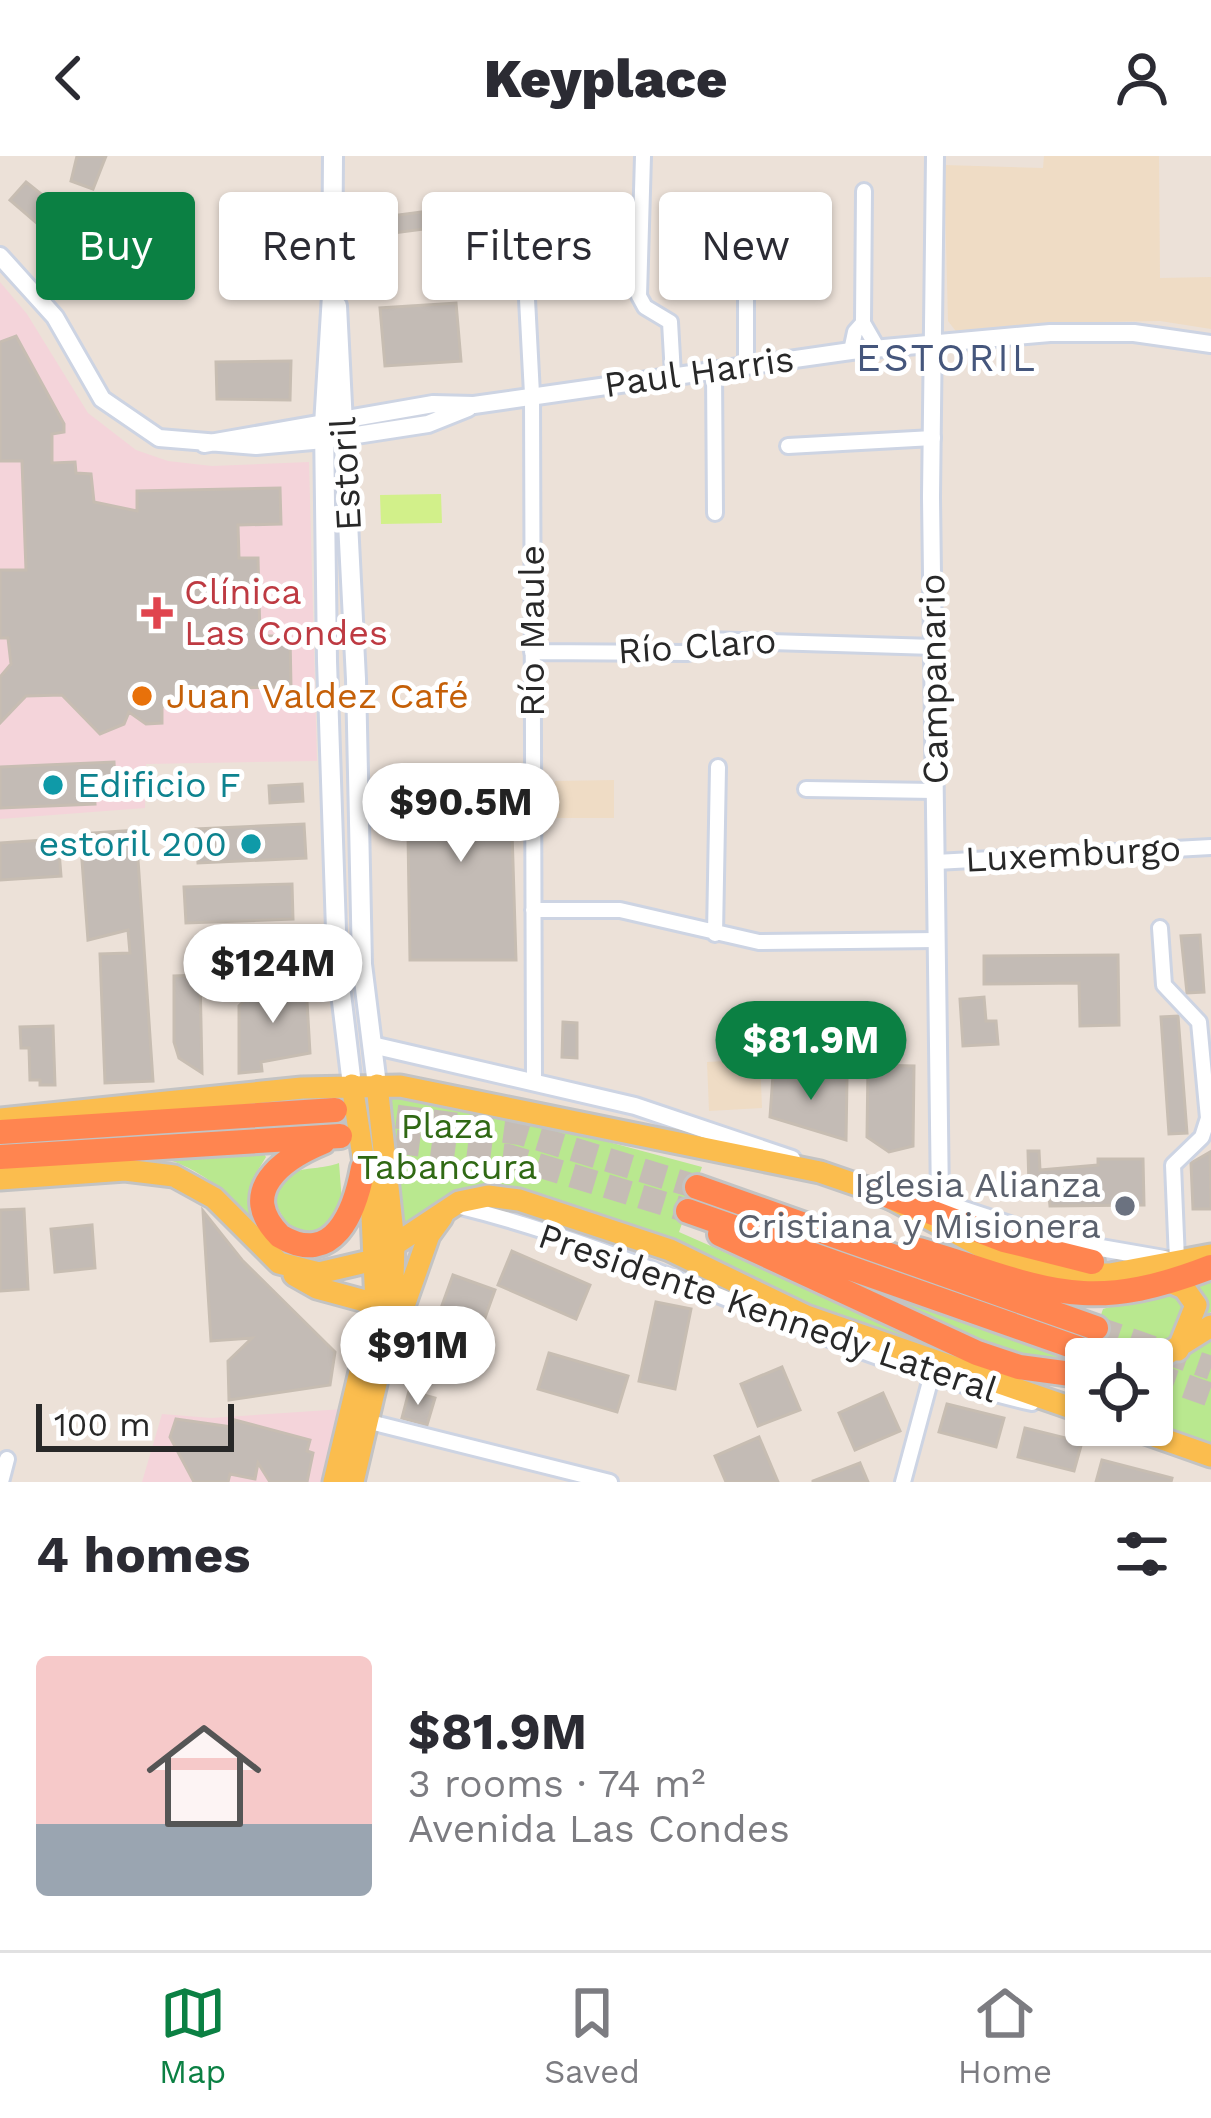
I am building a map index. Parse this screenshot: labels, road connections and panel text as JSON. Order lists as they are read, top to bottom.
{
  "streets": {
    "main road": ["Estoril"],
    "street": [
      "Paul Harris",
      "Río Maule",
      "Río Claro",
      "Campanario",
      "Luxemburgo",
      "Presidente Kennedy Lateral"
    ]
  },
  "crossings": [
    ["Paul Harris", "Estoril"],
    ["Paul Harris", "Río Maule"],
    ["Paul Harris", "Campanario"],
    ["Río Maule", "Río Claro"],
    ["Río Claro", "Campanario"],
    ["Campanario", "Luxemburgo"]
  ],
  "districts": ["ESTORIL"],
  "parks": ["Plaza Tabancura"],
  "places": {
    "health": ["Clínica Las Condes"],
    "other": [
      "Juan Valdez Café",
      "Edificio F",
      "estoril 200",
      "Iglesia Alianza Cristiana y Misionera"
    ]
  },
  "scale_bar": "100 m",
  "page": {
    "header": "Keyplace",
    "chip": [
      "Buy",
      "Rent",
      "Filters",
      "New"
    ],
    "price": [
      "$90.5M",
      "$124M",
      "$81.9M",
      "$91M"
    ],
    "scale": "100 m",
    "heading": "4 homes",
    "list": [
      {
        "name": "$81.9M",
        "note": "3 rooms · 74 m² · Avenida Las Condes"
      }
    ],
    "tabs": ["Map", "Saved", "Home"]
  }
}
